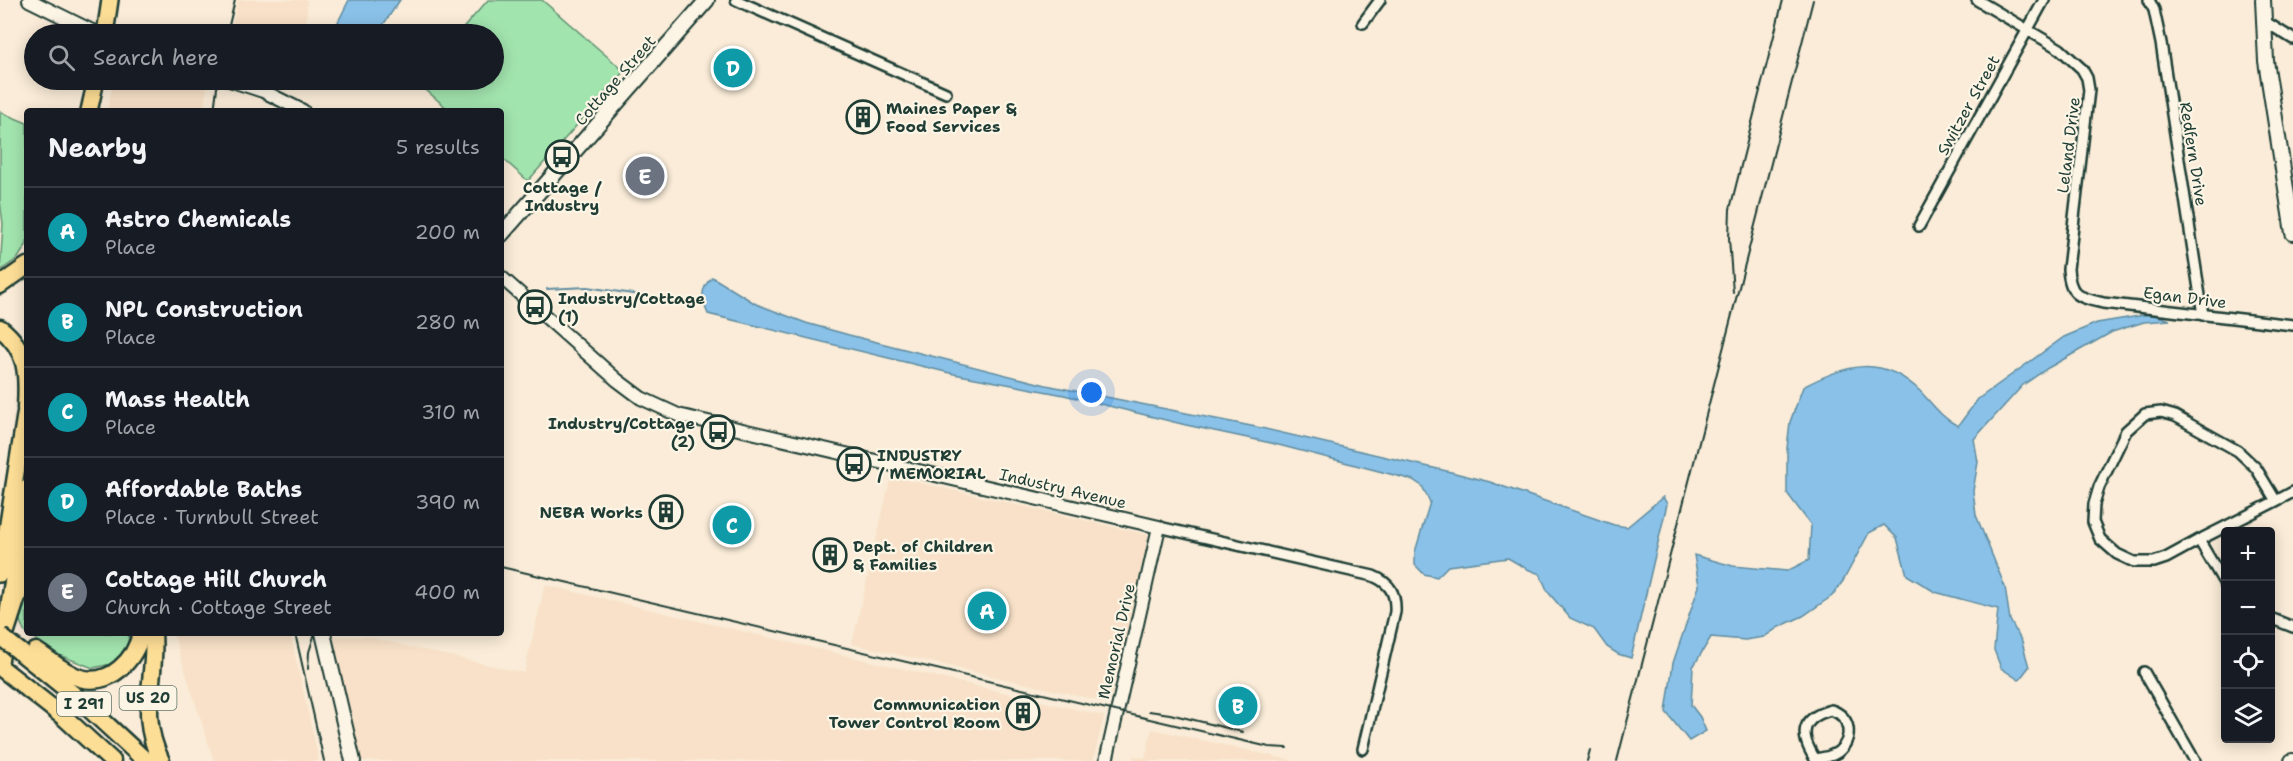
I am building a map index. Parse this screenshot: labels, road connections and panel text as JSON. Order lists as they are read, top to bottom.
{
  "streets": {
    "highway": ["US 20", "I 291"],
    "main road": ["Cottage Street"],
    "street": [
      "Switzer Street",
      "Leland Drive",
      "Redfern Drive",
      "Egan Drive",
      "Industry Avenue",
      "Memorial Drive"
    ]
  },
  "crossings": [
    ["Switzer Street", "Leland Drive"],
    ["Leland Drive", "Egan Drive"],
    ["Redfern Drive", "Egan Drive"],
    ["Industry Avenue", "Memorial Drive"]
  ],
  "places": {
    "building": [
      "Maines Paper & Food Services",
      "NEBA Works",
      "Dept. of Children & Families",
      "Communication Tower Control Room"
    ],
    "bus stop": [
      "Cottage / Industry",
      "Industry/Cottage (1)",
      "Industry/Cottage (2)",
      "INDUSTRY / MEMORIAL"
    ]
  },
  "page": {
    "search": "Search here",
    "pins": [
      "D",
      "E",
      "C",
      "A",
      "B"
    ],
    "heading": ["Nearby", "5 results"],
    "list": [
      {
        "mark": "A",
        "name": "Astro Chemicals",
        "note": "Place",
        "value": "200 m"
      },
      {
        "mark": "B",
        "name": "NPL Construction",
        "note": "Place",
        "value": "280 m"
      },
      {
        "mark": "C",
        "name": "Mass Health",
        "note": "Place",
        "value": "310 m"
      },
      {
        "mark": "D",
        "name": "Affordable Baths",
        "note": "Place · Turnbull Street",
        "value": "390 m"
      },
      {
        "mark": "E",
        "name": "Cottage Hill Church",
        "note": "Church · Cottage Street",
        "value": "400 m"
      }
    ],
    "map_buttons": ["+", "−"]
  }
}
